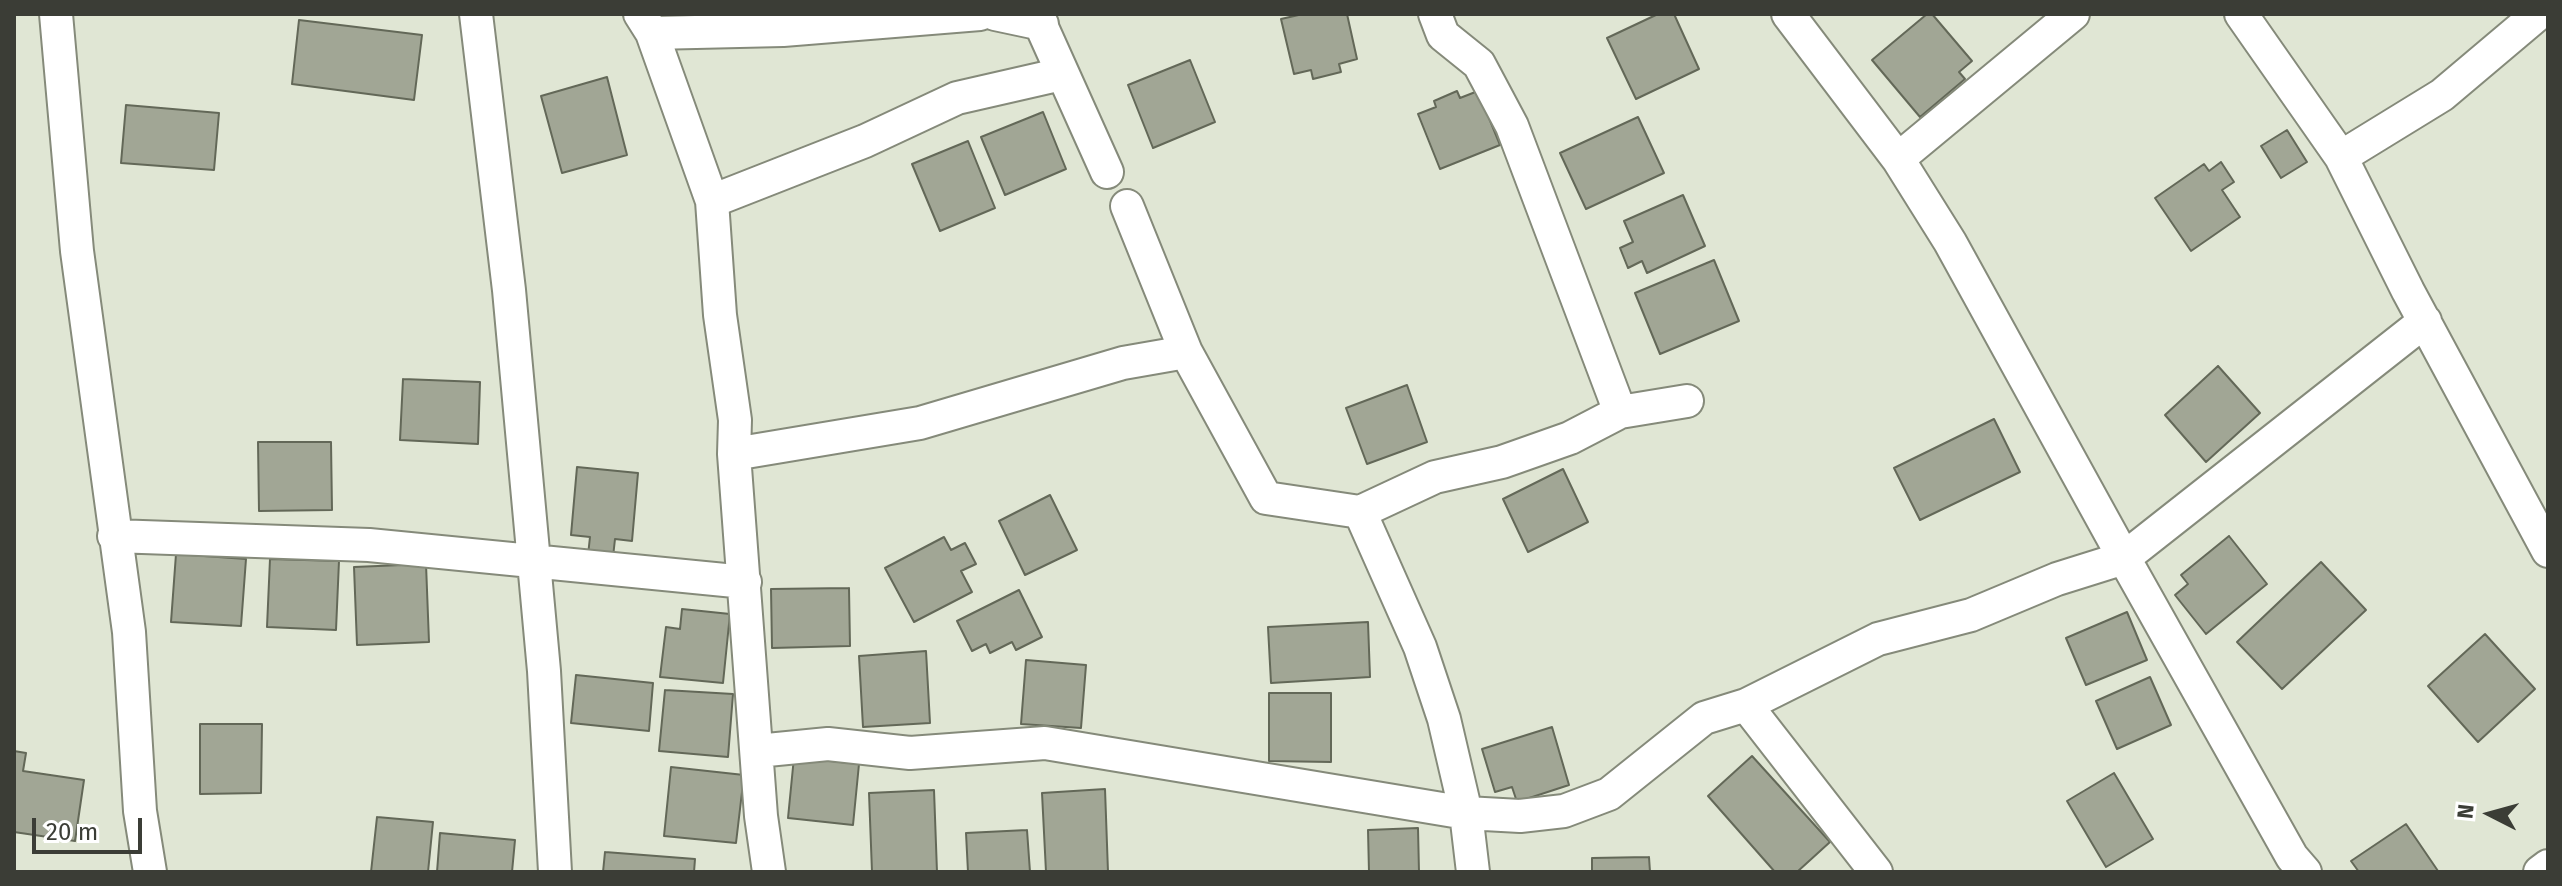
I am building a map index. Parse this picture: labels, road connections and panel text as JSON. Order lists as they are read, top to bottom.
{
  "scale_bar": "20 m",
  "north": "left"
}
